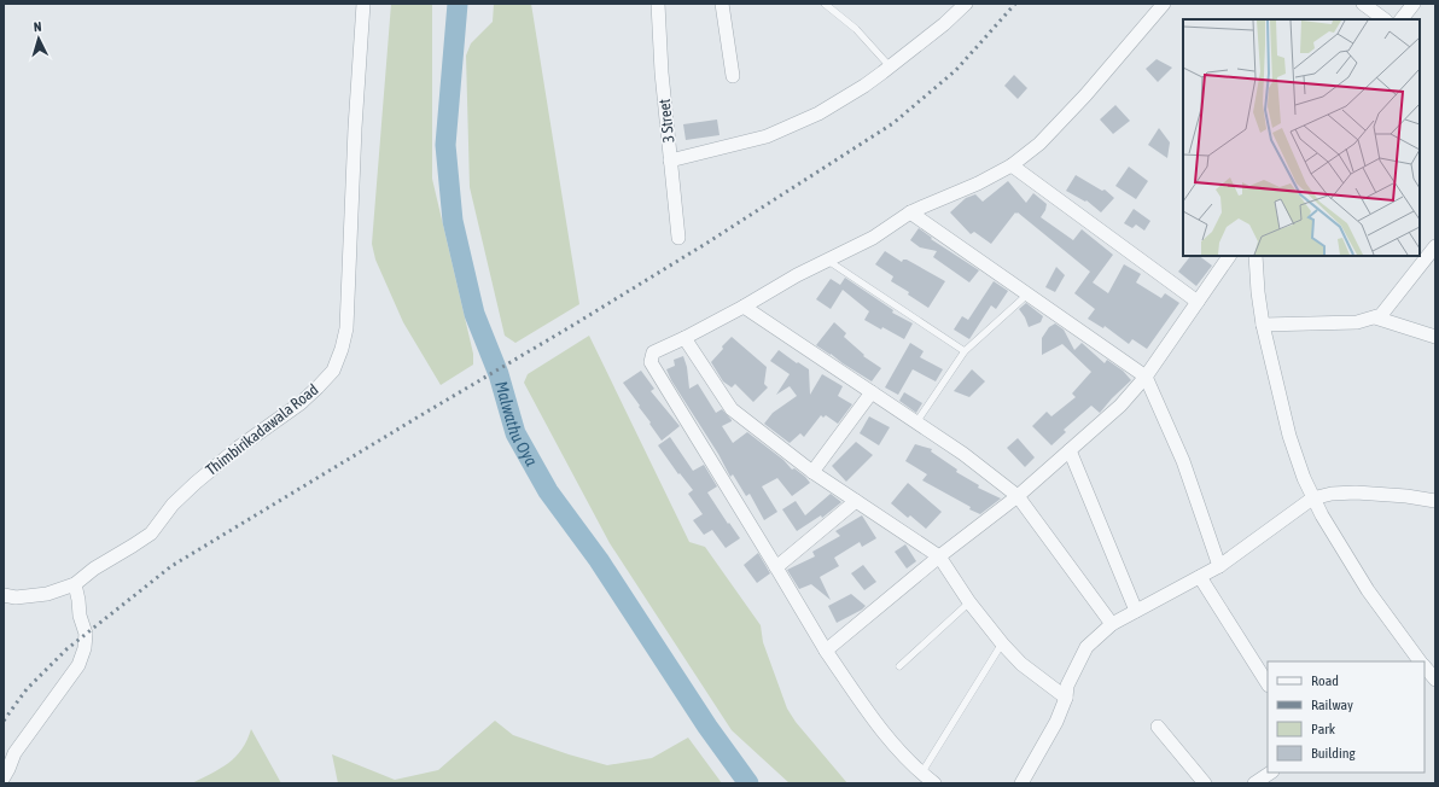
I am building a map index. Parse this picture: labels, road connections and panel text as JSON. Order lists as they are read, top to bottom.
{
  "streets": {
    "street": ["3 Street", "Thimbirikadawala Road"]
  },
  "water": ["Malwathu Oya"],
  "legend": [
    "Road",
    "Railway",
    "Park",
    "Building"
  ],
  "north": "top"
}
